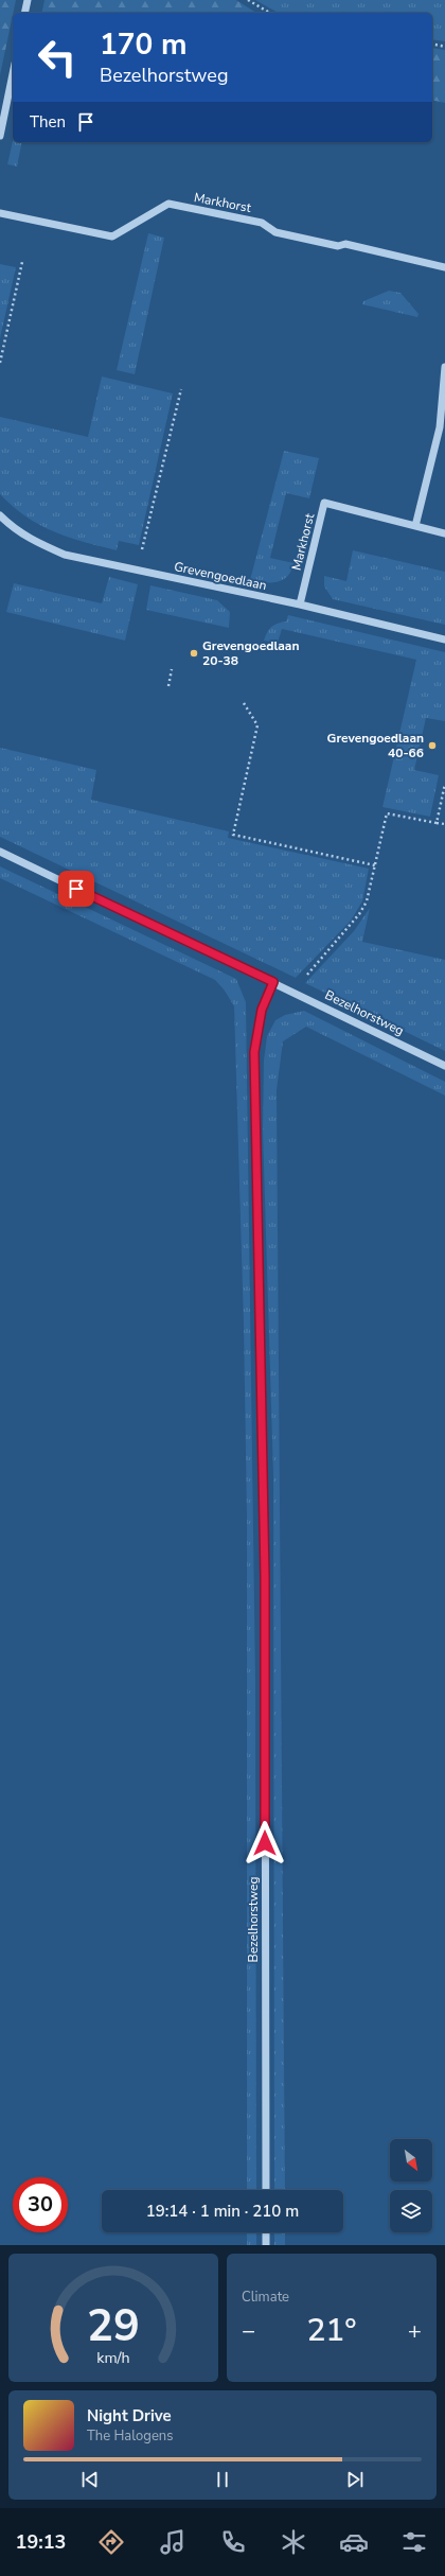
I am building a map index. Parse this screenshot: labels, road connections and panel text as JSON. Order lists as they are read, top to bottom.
{
  "streets": {
    "street": ["Markhorst", "Grevengoedlaan", "Bezelhorstweg"]
  },
  "crossings": [
    ["Markhorst", "Grevengoedlaan"]
  ],
  "places": ["Grevengoedlaan 20-38", "Grevengoedlaan 40-66"],
  "north": "bottom right",
  "page": {
    "turn": ["170 m", "Bezelhorstweg"],
    "then": "Then",
    "limit": "30",
    "trip": "19:14 · 1 min · 210 m",
    "tile": "Climate",
    "heat": ["−", "21°", "+"],
    "song": ["Night Drive", "The Halogens"],
    "tabs": "19:13",
    "gauge": ["29", "km/h"]
  }
}
